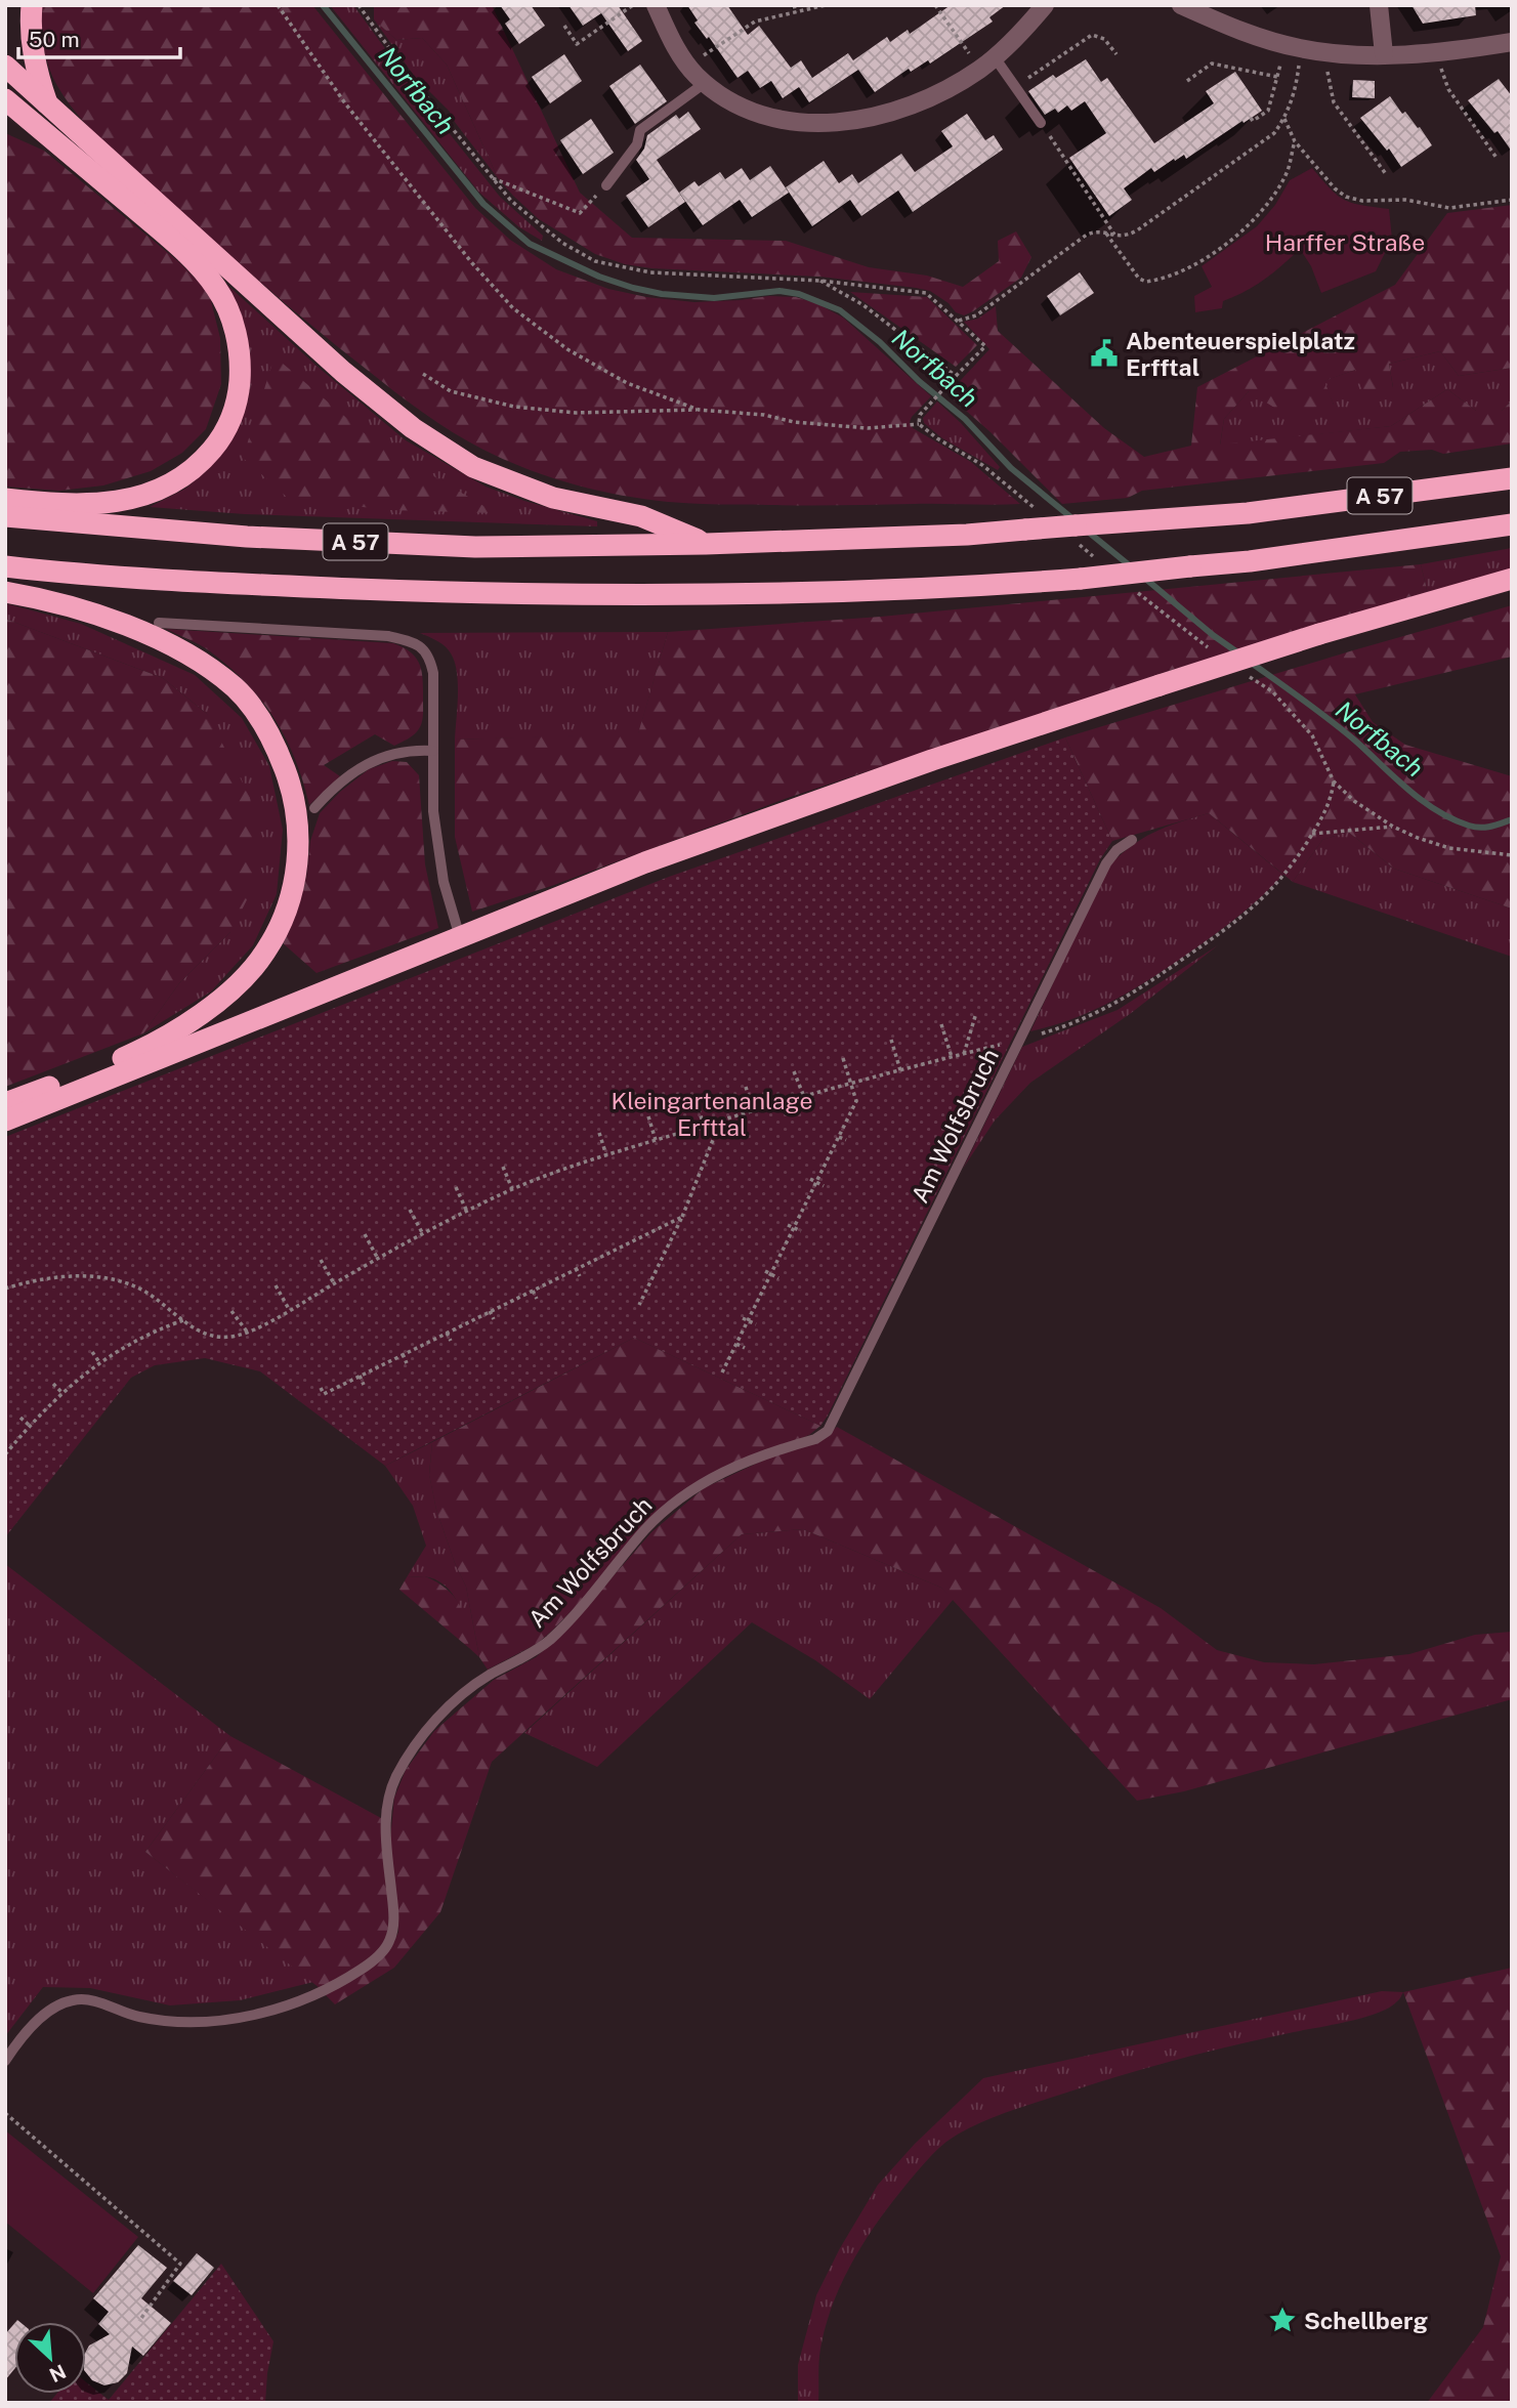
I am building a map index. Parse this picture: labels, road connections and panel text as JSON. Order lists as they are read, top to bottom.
{
  "streets": {
    "highway": ["A 57"],
    "lane": ["Am Wolfsbruch"]
  },
  "water": ["Norfbach"],
  "parks": ["Harffer Straße", "Kleingartenanlage Erfttal"],
  "places": {
    "public building": ["Abenteuerspielplatz Erfftal"],
    "place": ["Schellberg"]
  },
  "scale_bar": "50 m",
  "north": "bottom right"
}
